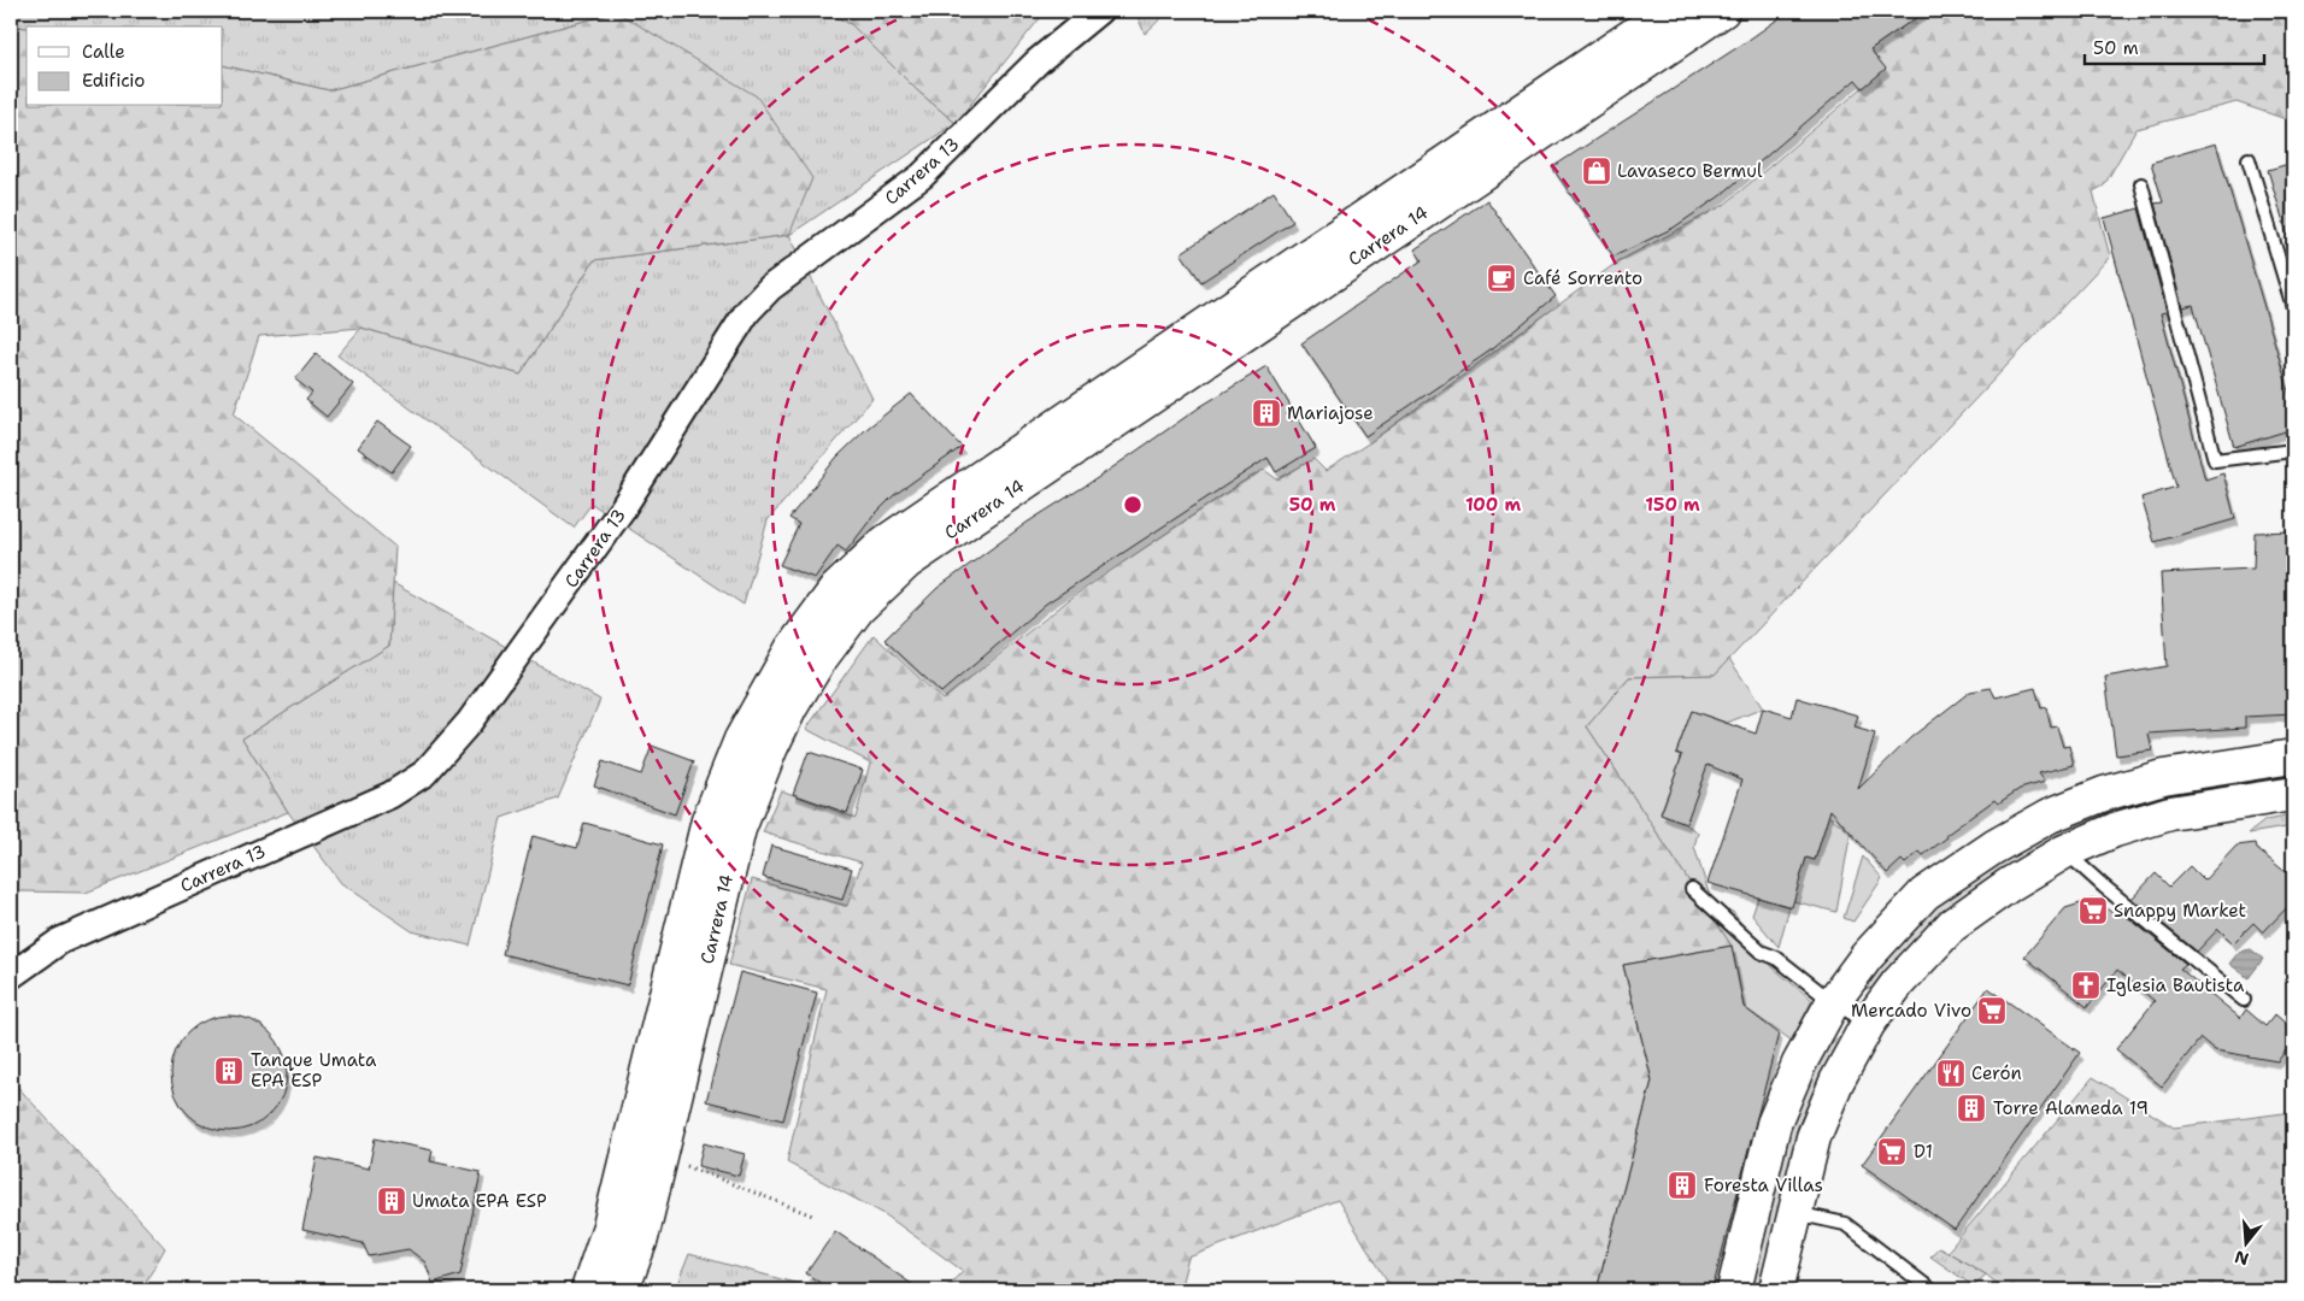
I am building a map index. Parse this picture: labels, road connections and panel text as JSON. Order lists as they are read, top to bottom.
{
  "streets": {
    "main road": ["Carrera 14"],
    "street": ["Carrera 13"]
  },
  "places": {
    "shop": ["Lavaseco Bermul"],
    "cafe": ["Café Sorrento"],
    "building": [
      "Mariajose",
      "Tanque Umata EPA ESP",
      "Torre Alameda 19",
      "Foresta Villas",
      "Umata EPA ESP"
    ],
    "supermarket": ["Snappy Market", "Mercado Vivo", "D1"],
    "church": ["Iglesia Bautista"],
    "restaurant": ["Cerón"]
  },
  "legend": ["Calle", "Edificio"],
  "scale_bar": "50 m",
  "north": "bottom",
  "rings": ["50 m", "100 m", "150 m"]
}
